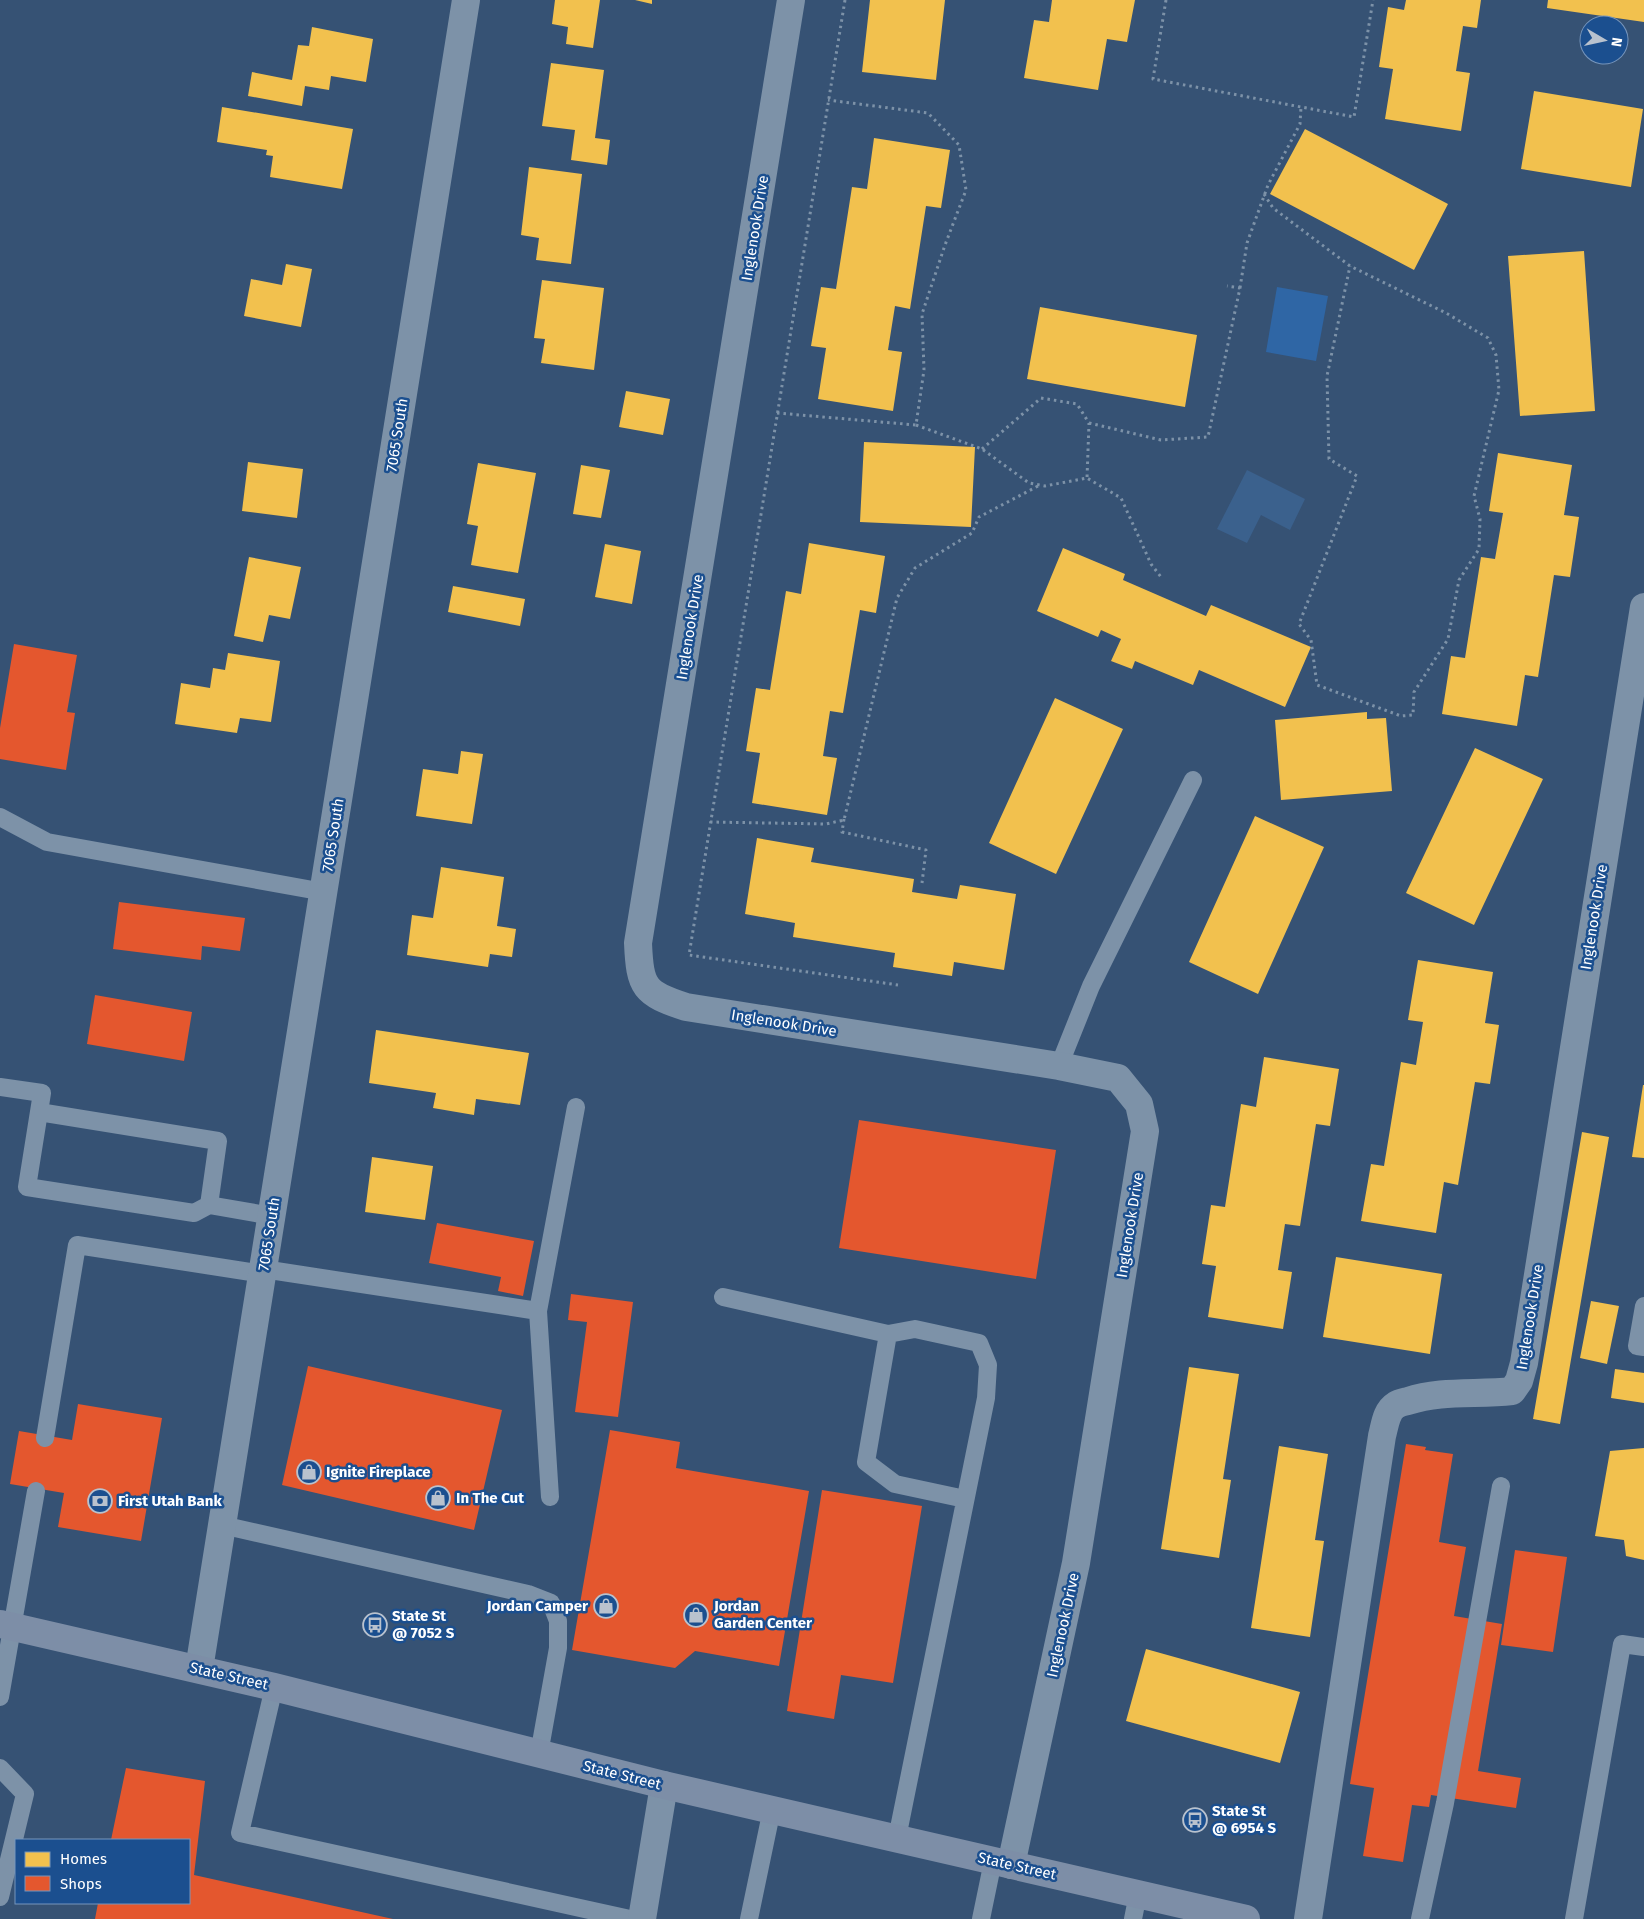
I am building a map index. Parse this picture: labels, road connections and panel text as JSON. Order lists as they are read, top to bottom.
{
  "streets": {
    "main road": ["State Street"],
    "street": ["Inglenook Drive", "7065 South"]
  },
  "crossings": [
    ["Inglenook Drive", "State Street"],
    ["7065 South", "State Street"]
  ],
  "places": {
    "shop": [
      "Ignite Fireplace",
      "In The Cut",
      "Jordan Camper",
      "Jordan Garden Center"
    ],
    "bank": ["First Utah Bank"],
    "bus stop": ["State St @ 7052 S", "State St @ 6954 S"]
  },
  "legend": ["Homes", "Shops"],
  "north": "right"
}
